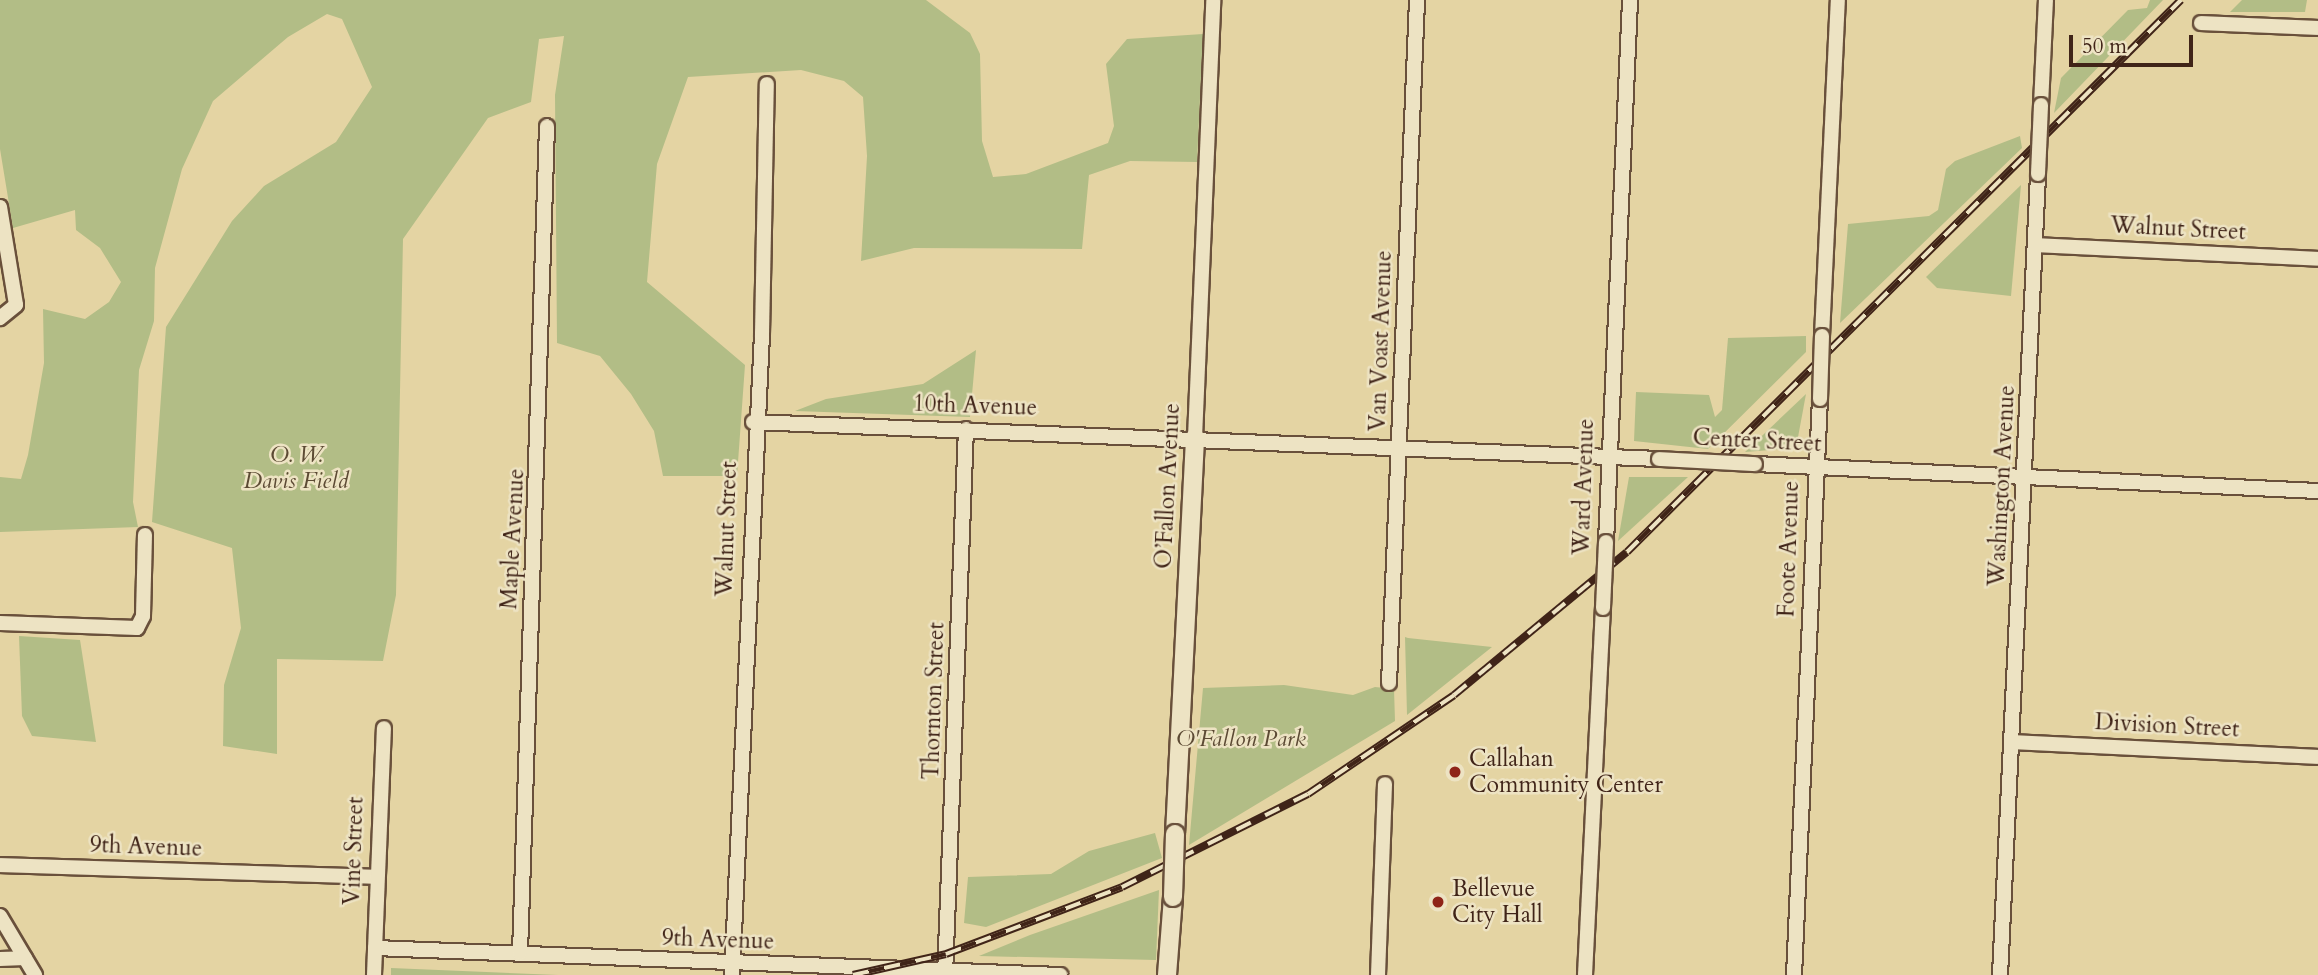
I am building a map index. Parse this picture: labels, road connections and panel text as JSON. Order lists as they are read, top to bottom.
{
  "streets": {
    "street": [
      "Walnut Street",
      "Van Voast Avenue",
      "10th Avenue",
      "Center Street",
      "O’Fallon Avenue",
      "Washington Avenue",
      "Ward Avenue",
      "Maple Avenue",
      "Foote Avenue",
      "Thornton Street",
      "Division Street",
      "9th Avenue",
      "Vine Street"
    ]
  },
  "crossings": [
    ["Walnut Street", "10th Avenue"],
    ["Walnut Street", "Washington Avenue"],
    ["Walnut Street", "9th Avenue"],
    ["Van Voast Avenue", "Center Street"],
    ["10th Avenue", "Center Street"],
    ["10th Avenue", "O’Fallon Avenue"],
    ["10th Avenue", "Thornton Street"],
    ["Center Street", "O’Fallon Avenue"],
    ["Center Street", "Washington Avenue"],
    ["Center Street", "Ward Avenue"],
    ["Center Street", "Foote Avenue"],
    ["Washington Avenue", "Division Street"],
    ["Maple Avenue", "9th Avenue"],
    ["Thornton Street", "9th Avenue"],
    ["9th Avenue", "Vine Street"]
  ],
  "parks": ["O. W. Davis Field", "O'Fallon Park"],
  "places": ["Callahan Community Center", "Bellevue City Hall"],
  "scale_bar": "50 m"
}
